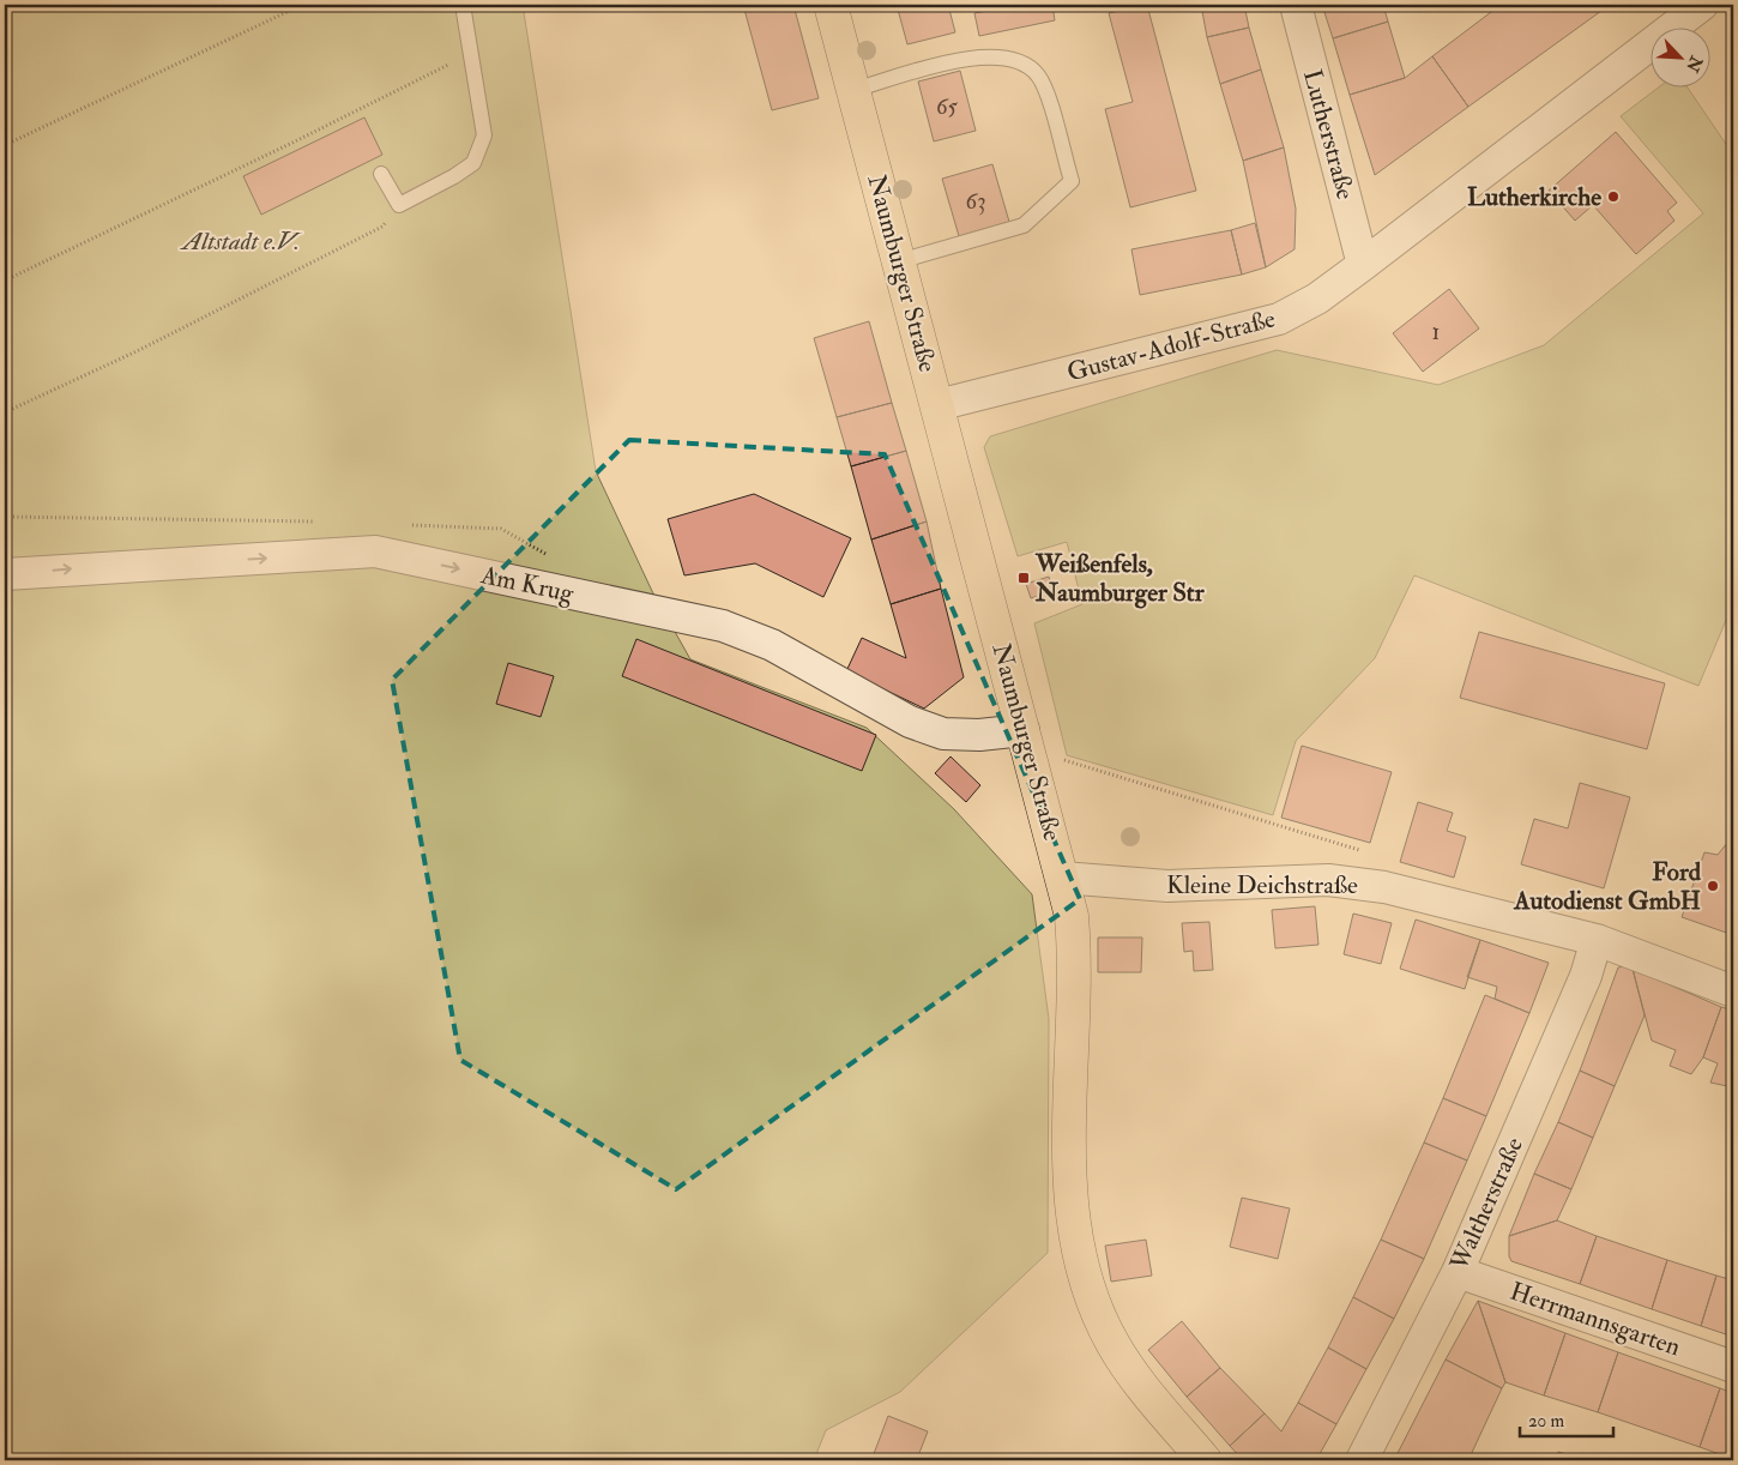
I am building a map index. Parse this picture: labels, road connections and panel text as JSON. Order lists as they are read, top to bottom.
{
  "streets": {
    "main road": ["Naumburger Straße"],
    "street": [
      "Lutherstraße",
      "Gustav-Adolf-Straße",
      "Am Krug",
      "Kleine Deichstraße",
      "Waltherstraße",
      "Herrmannsgarten"
    ]
  },
  "crossings": [
    ["Lutherstraße", "Gustav-Adolf-Straße"],
    ["Naumburger Straße", "Gustav-Adolf-Straße"],
    ["Naumburger Straße", "Am Krug"],
    ["Naumburger Straße", "Kleine Deichstraße"],
    ["Kleine Deichstraße", "Waltherstraße"],
    ["Waltherstraße", "Herrmannsgarten"]
  ],
  "one_way": ["Am Krug"],
  "parks": ["Altstadt e.V."],
  "places": {
    "other": ["Lutherkirche", "Ford Autodienst GmbH"],
    "transit": ["Weißenfels, Naumburger Str"]
  },
  "house_numbers": ["65", "63", "1"],
  "scale_bar": "20 m",
  "north": "bottom right"
}
